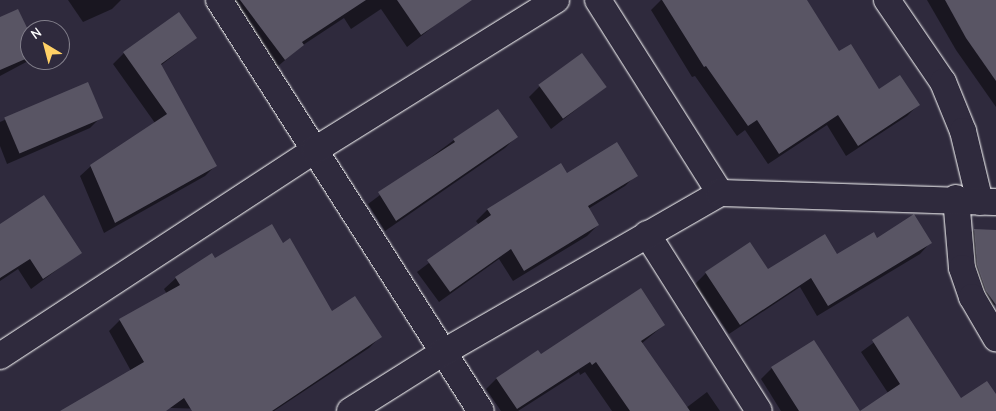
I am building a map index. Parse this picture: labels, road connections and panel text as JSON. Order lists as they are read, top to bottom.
{
  "north": "top left"
}
